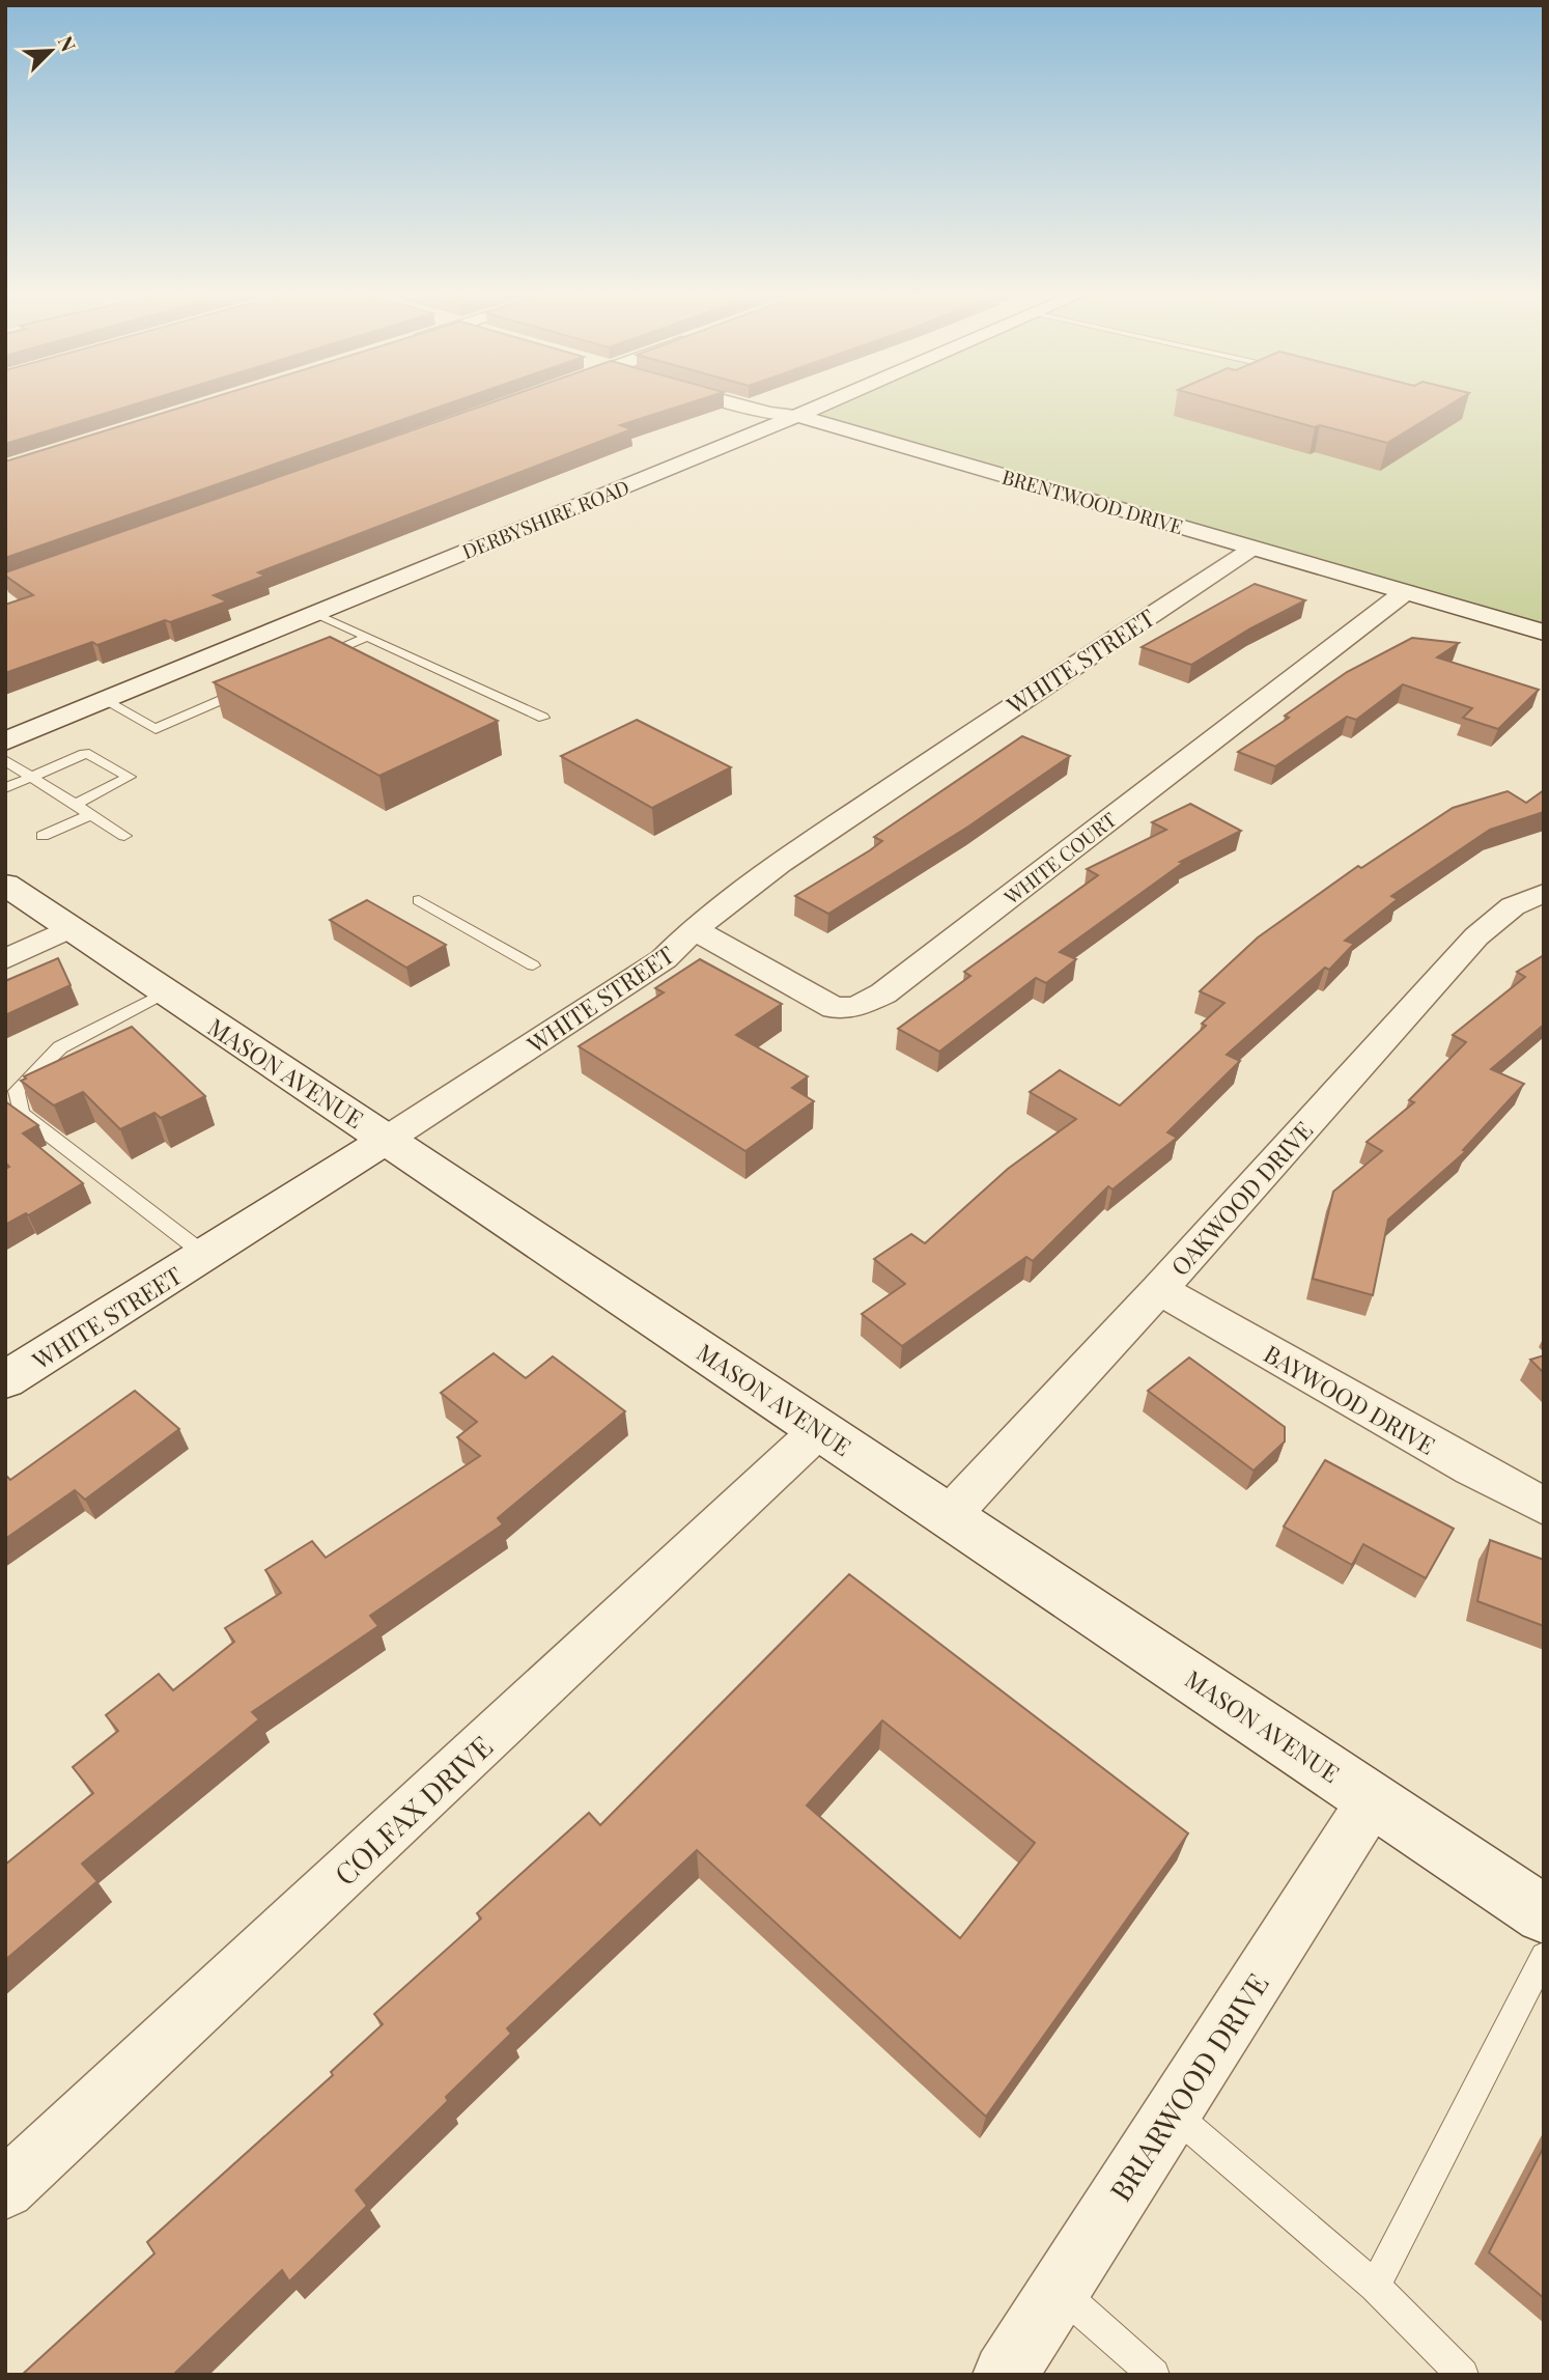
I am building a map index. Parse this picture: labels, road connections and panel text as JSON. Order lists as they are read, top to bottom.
{
  "streets": {
    "street": [
      "BRENTWOOD DRIVE",
      "DERBYSHIRE ROAD",
      "WHITE STREET",
      "WHITE COURT",
      "MASON AVENUE",
      "OAKWOOD DRIVE",
      "BAYWOOD DRIVE",
      "COLFAX DRIVE",
      "BRIARWOOD DRIVE"
    ]
  },
  "crossings": [
    ["BRENTWOOD DRIVE", "DERBYSHIRE ROAD"],
    ["BRENTWOOD DRIVE", "WHITE STREET"],
    ["BRENTWOOD DRIVE", "WHITE COURT"],
    ["WHITE STREET", "WHITE COURT"],
    ["WHITE STREET", "MASON AVENUE"],
    ["MASON AVENUE", "OAKWOOD DRIVE"],
    ["MASON AVENUE", "COLFAX DRIVE"],
    ["MASON AVENUE", "BRIARWOOD DRIVE"],
    ["OAKWOOD DRIVE", "BAYWOOD DRIVE"]
  ],
  "north": "top right"
}
